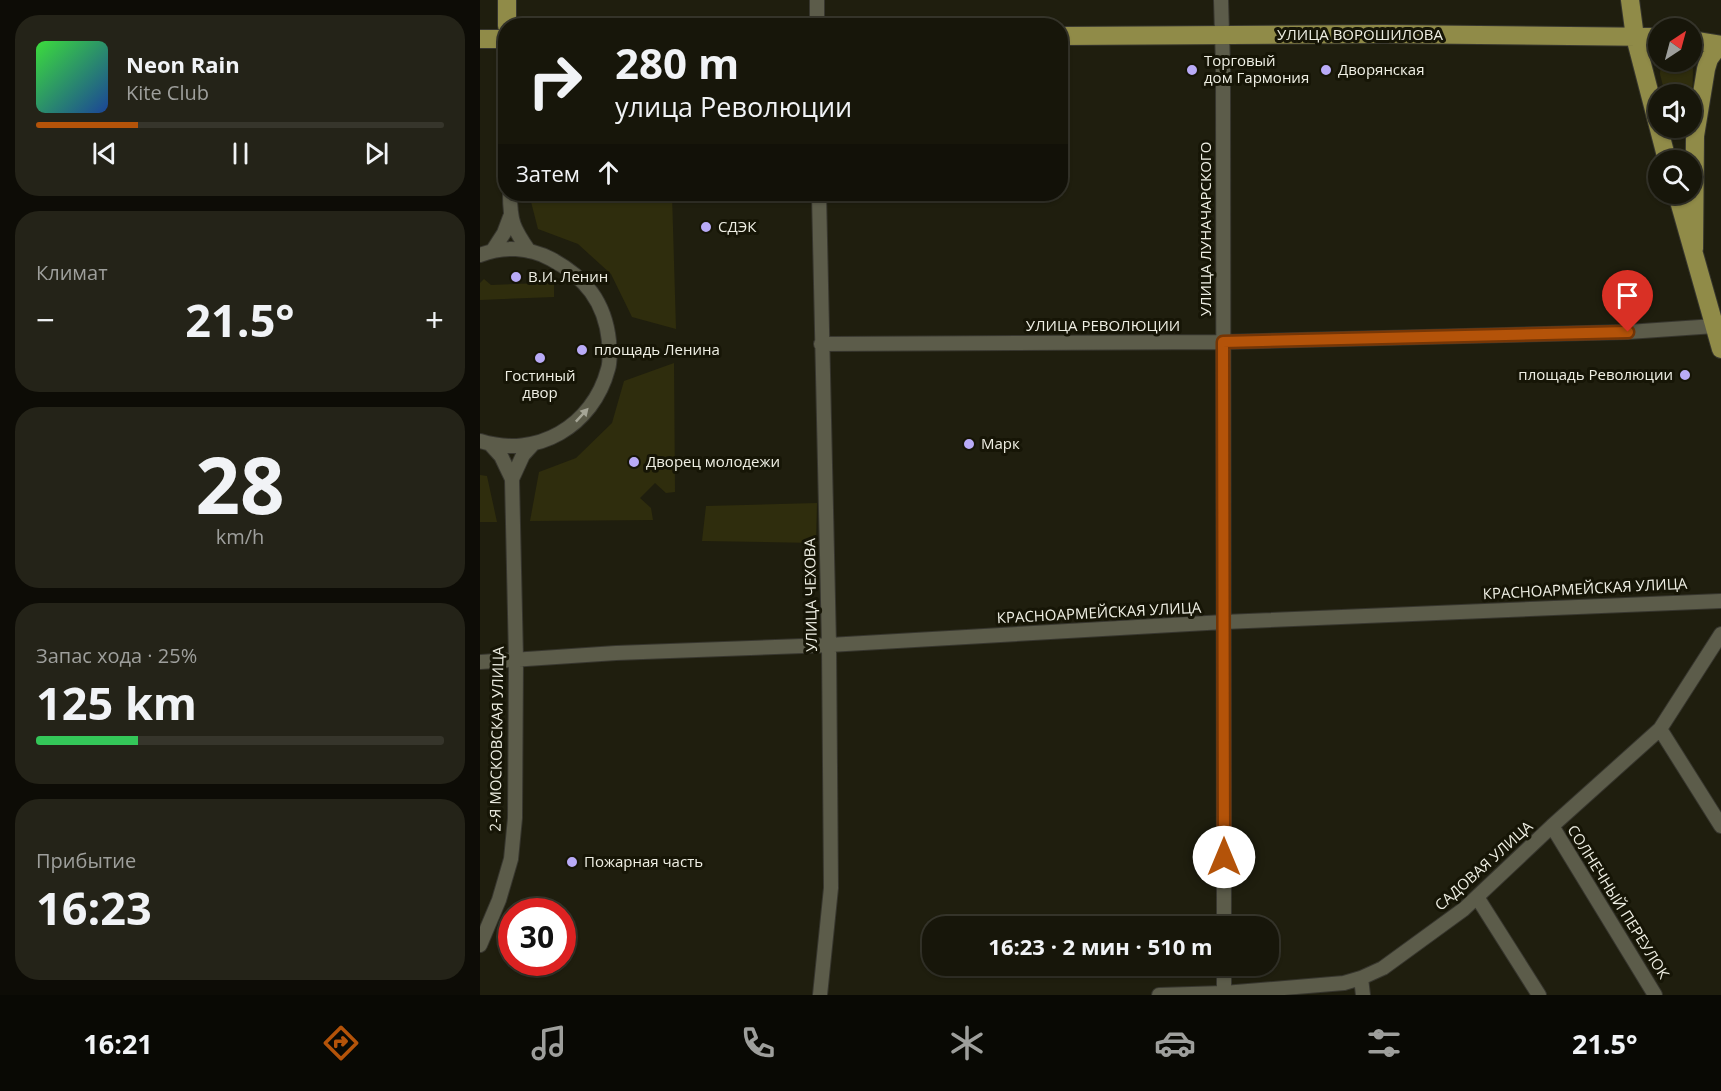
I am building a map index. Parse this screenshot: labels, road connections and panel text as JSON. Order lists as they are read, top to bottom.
{
  "streets": {
    "main road": ["УЛИЦА ВОРОШИЛОВА"],
    "street": [
      "УЛИЦА ЛУНАЧАРСКОГО",
      "УЛИЦА РЕВОЛЮЦИИ",
      "КРАСНОАРМЕЙСКАЯ УЛИЦА",
      "УЛИЦА ЧЕХОВА",
      "2-Я МОСКОВСКАЯ УЛИЦА",
      "САДОВАЯ УЛИЦА",
      "СОЛНЕЧНЫЙ ПЕРЕУЛОК"
    ]
  },
  "crossings": [
    ["УЛИЦА ВОРОШИЛОВА", "УЛИЦА ЛУНАЧАРСКОГО"],
    ["УЛИЦА ЛУНАЧАРСКОГО", "УЛИЦА РЕВОЛЮЦИИ"],
    ["УЛИЦА ЛУНАЧАРСКОГО", "КРАСНОАРМЕЙСКАЯ УЛИЦА"],
    ["УЛИЦА РЕВОЛЮЦИИ", "УЛИЦА ЧЕХОВА"],
    ["КРАСНОАРМЕЙСКАЯ УЛИЦА", "УЛИЦА ЧЕХОВА"],
    ["КРАСНОАРМЕЙСКАЯ УЛИЦА", "2-Я МОСКОВСКАЯ УЛИЦА"],
    ["САДОВАЯ УЛИЦА", "СОЛНЕЧНЫЙ ПЕРЕУЛОК"]
  ],
  "places": [
    "Торговый дом Гармония",
    "Дворянская",
    "СДЭК",
    "В.И. Ленин",
    "площадь Ленина",
    "Гостиный двор",
    "площадь Революции",
    "Марк",
    "Дворец молодежи",
    "Пожарная часть"
  ],
  "north": "top right",
  "page": {
    "turn": ["280 m", "улица Революции"],
    "song": ["Neon Rain", "Kite Club"],
    "then": "Затем",
    "tile": [
      "Климат",
      ["28", "km/h"],
      ["Запас хода · 25%", "125 km"],
      ["Прибытие", "16:23"]
    ],
    "heat": ["−", "21.5°", "+"],
    "limit": "30",
    "trip": "16:23 · 2 мин · 510 m",
    "tabs": ["16:21", "21.5°"]
  }
}
